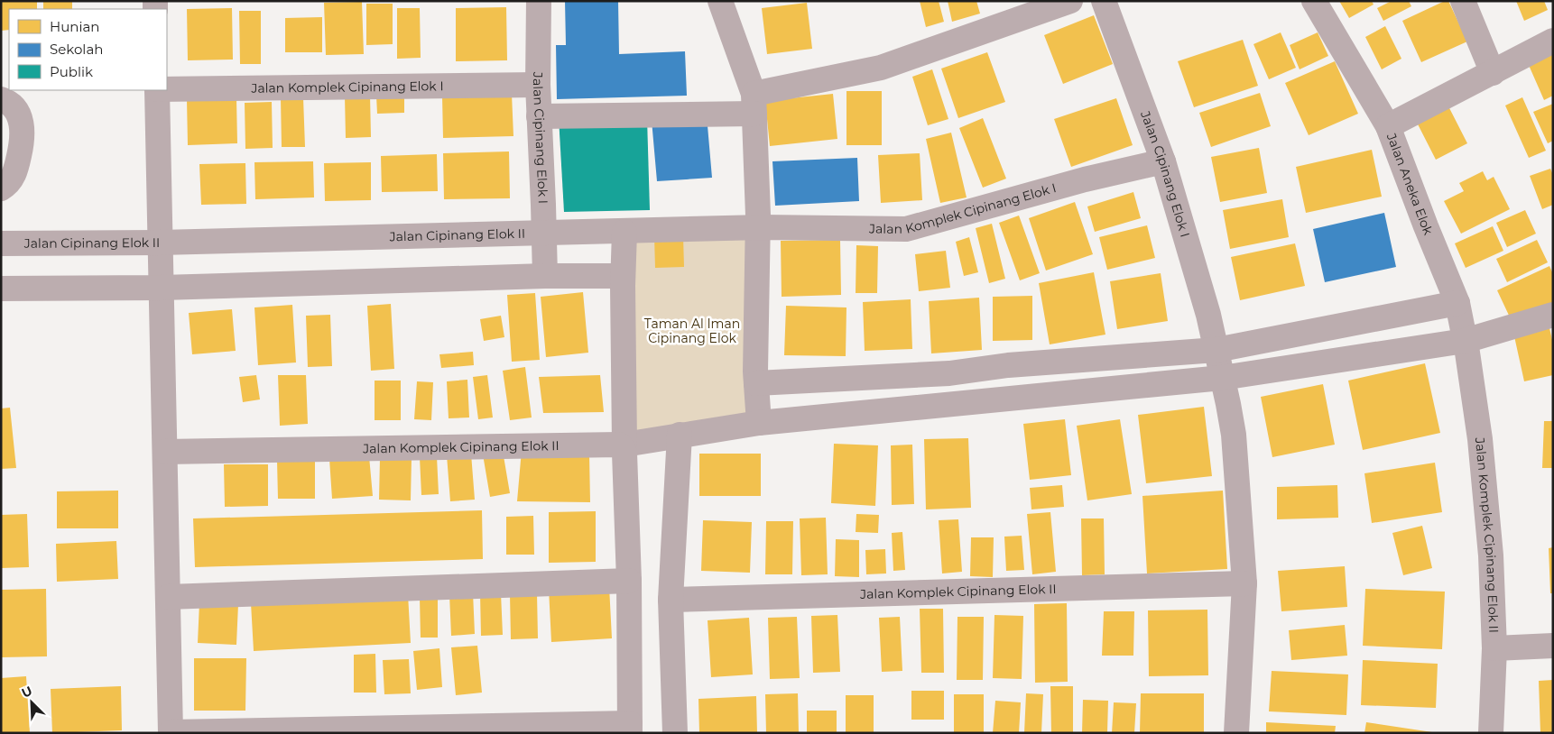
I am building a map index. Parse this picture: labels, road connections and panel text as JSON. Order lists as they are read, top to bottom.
{
  "streets": {
    "street": [
      "Jalan Komplek Cipinang Elok I",
      "Jalan Cipinang Elok I",
      "Jalan Aneka Elok",
      "Jalan Cipinang Elok II",
      "Jalan Komplek Cipinang Elok II"
    ]
  },
  "crossings": [
    ["Jalan Komplek Cipinang Elok I", "Jalan Cipinang Elok I"],
    ["Jalan Komplek Cipinang Elok I", "Jalan Cipinang Elok II"],
    ["Jalan Cipinang Elok I", "Jalan Cipinang Elok II"],
    ["Jalan Aneka Elok", "Jalan Komplek Cipinang Elok II"]
  ],
  "parks": ["Taman Al Iman Cipinang Elok"],
  "legend": ["Hunian", "Sekolah", "Publik"],
  "north": "top left"
}
